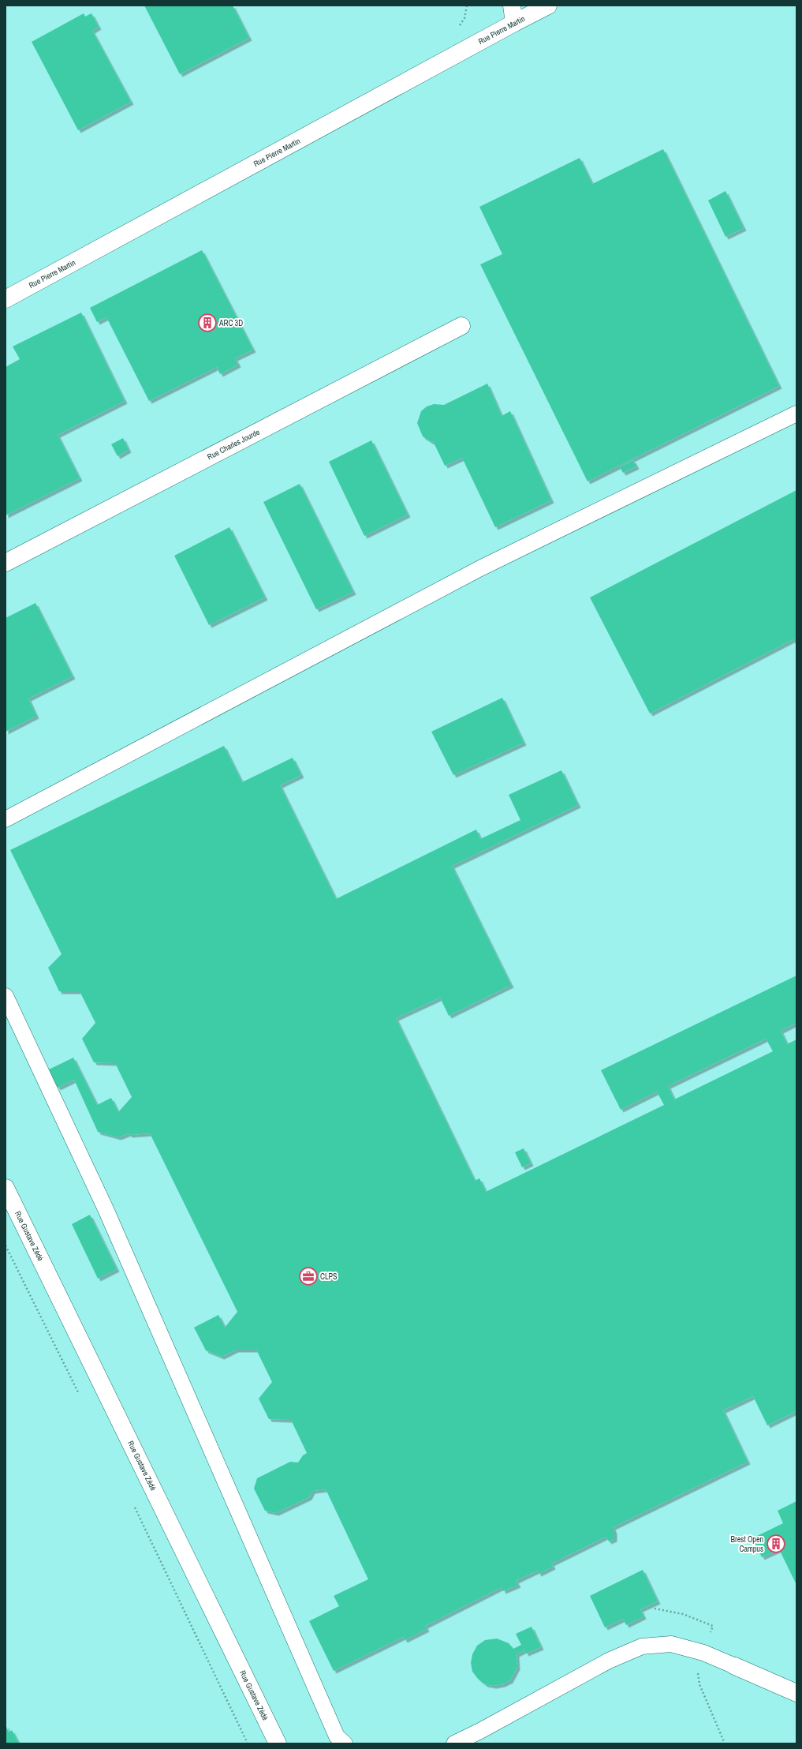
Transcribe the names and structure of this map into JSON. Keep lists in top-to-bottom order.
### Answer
{
  "streets": {
    "street": ["Rue Pierre Martin", "Rue Charles Jourde", "Rue Gustave Zédé"]
  },
  "places": {
    "building": ["ARC 3D", "Brest Open Campus"],
    "office": ["CLPS"]
  }
}
